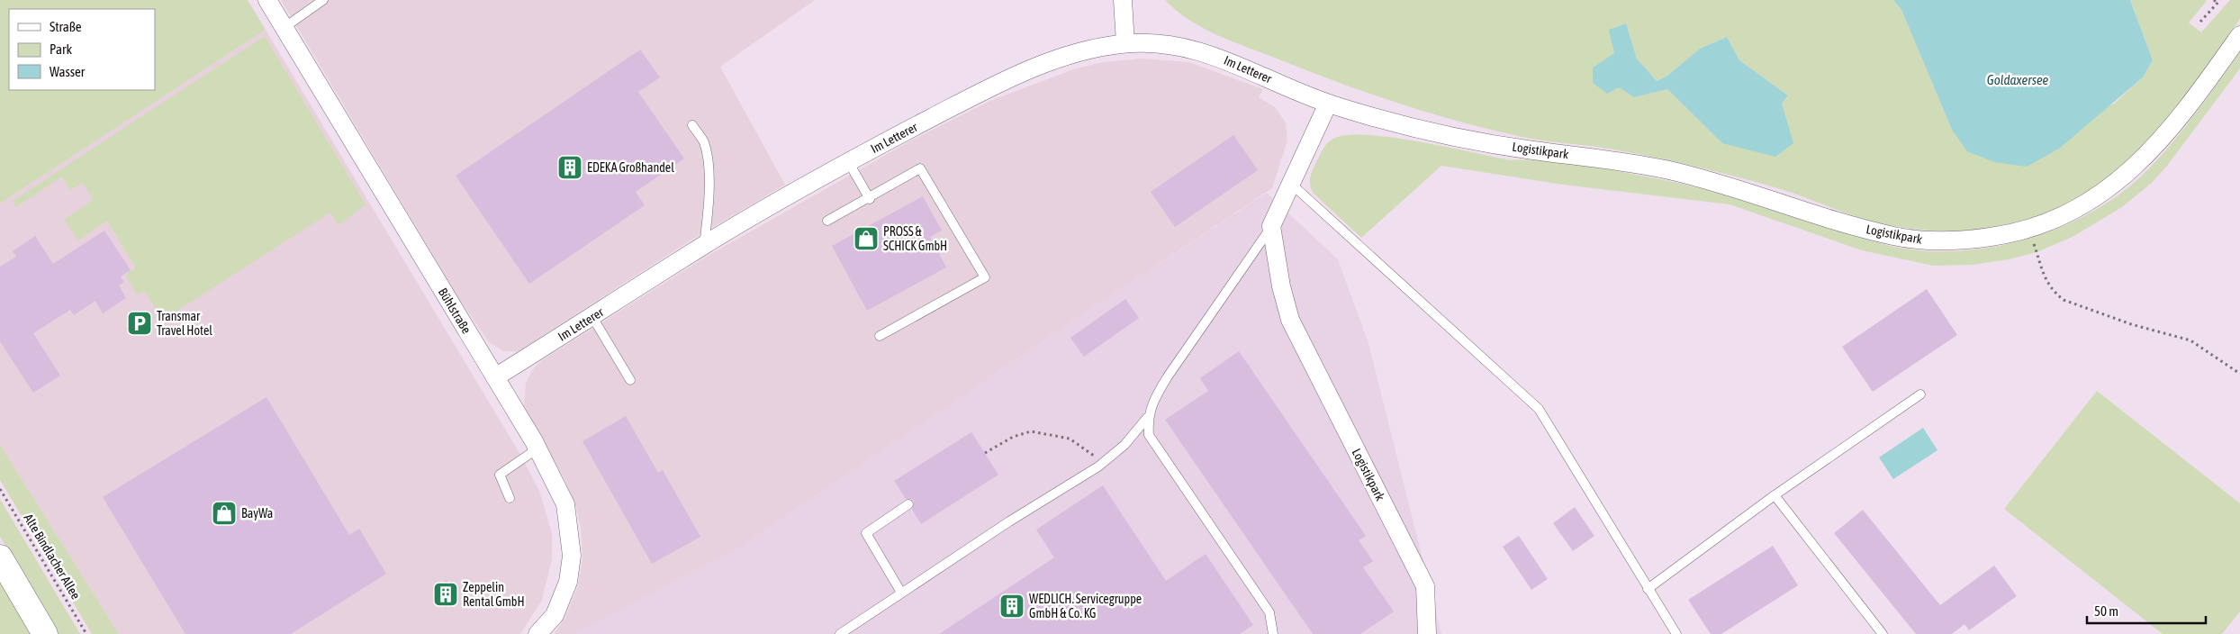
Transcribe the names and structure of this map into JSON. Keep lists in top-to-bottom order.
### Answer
{
  "streets": {
    "street": ["Im Letterer", "Logistikpark", "Bühlstraße"],
    "path": ["Alte Bindlacher Allee"]
  },
  "crossings": [
    ["Im Letterer", "Logistikpark"],
    ["Im Letterer", "Bühlstraße"]
  ],
  "water": ["Goldaxersee"],
  "places": {
    "building": ["EDEKA Großhandel", "Zeppelin Rental GmbH", "WEDLICH. Servicegruppe GmbH & Co. KG"],
    "shop": ["PROSS & SCHICK GmbH", "BayWa"],
    "parking": ["Transmar Travel Hotel"]
  },
  "legend": ["Straße", "Park", "Wasser"],
  "scale_bar": "50 m"
}
